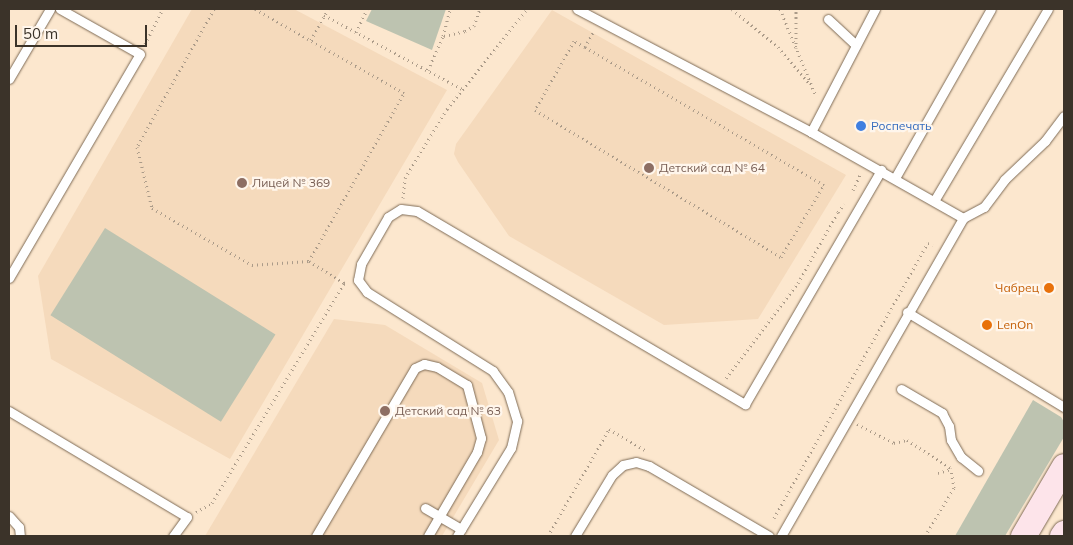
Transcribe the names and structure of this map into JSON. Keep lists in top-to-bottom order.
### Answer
{
  "places": [
    "Роспечать",
    "Детский сад № 64",
    "Лицей № 369",
    "Чабрец",
    "LenOn",
    "Детский сад № 63"
  ],
  "scale_bar": "50 m"
}
